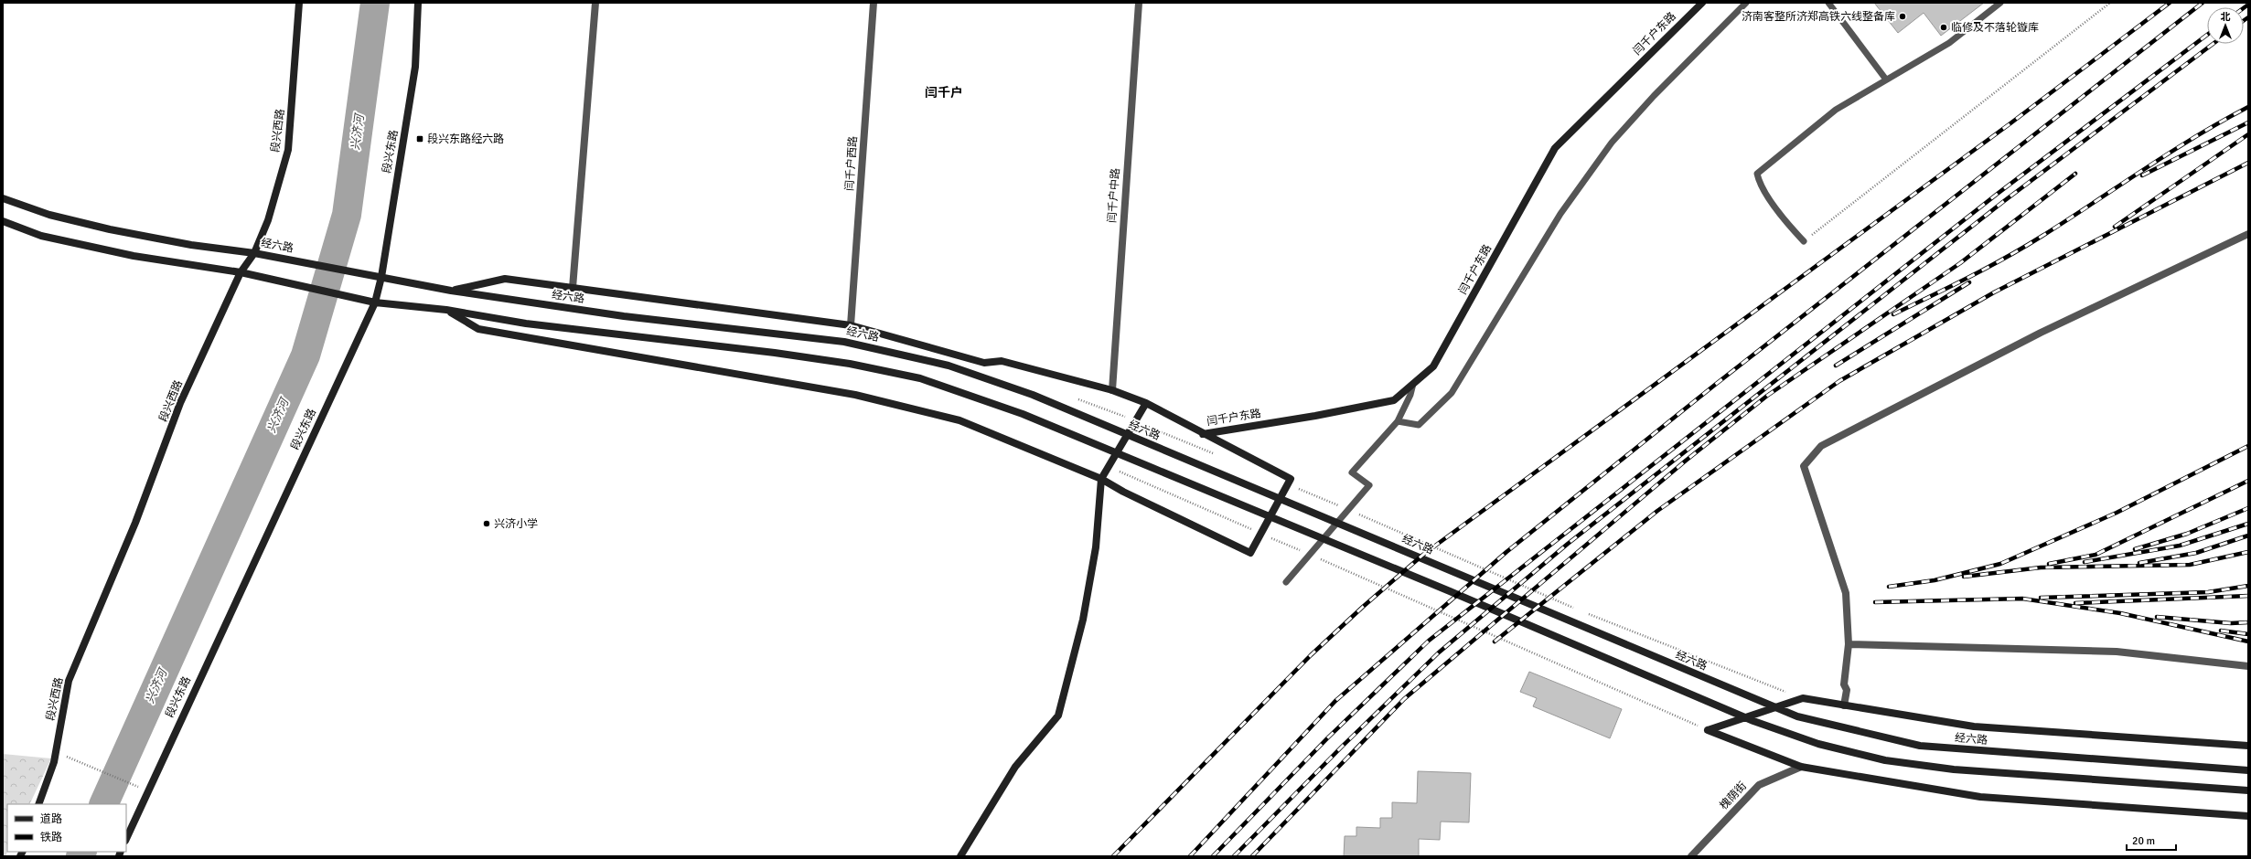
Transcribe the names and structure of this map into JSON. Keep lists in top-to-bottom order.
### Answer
{
  "streets": {
    "main road": [
      "闫千户东路",
      "段兴西路",
      "段兴东路",
      "经六路"
    ],
    "street": ["闫千户西路", "闫千户中路", "槐荫街"]
  },
  "crossings": [
    ["段兴西路", "经六路"],
    ["段兴东路", "经六路"]
  ],
  "districts": ["闫千户"],
  "water": ["兴济河"],
  "places": {
    "other": ["济南客整所济郑高铁六线整备库", "临修及不落轮镟库", "兴济小学"],
    "transit": ["段兴东路经六路"]
  },
  "legend": ["道路", "铁路"],
  "scale_bar": "20 m",
  "north": "top"
}
